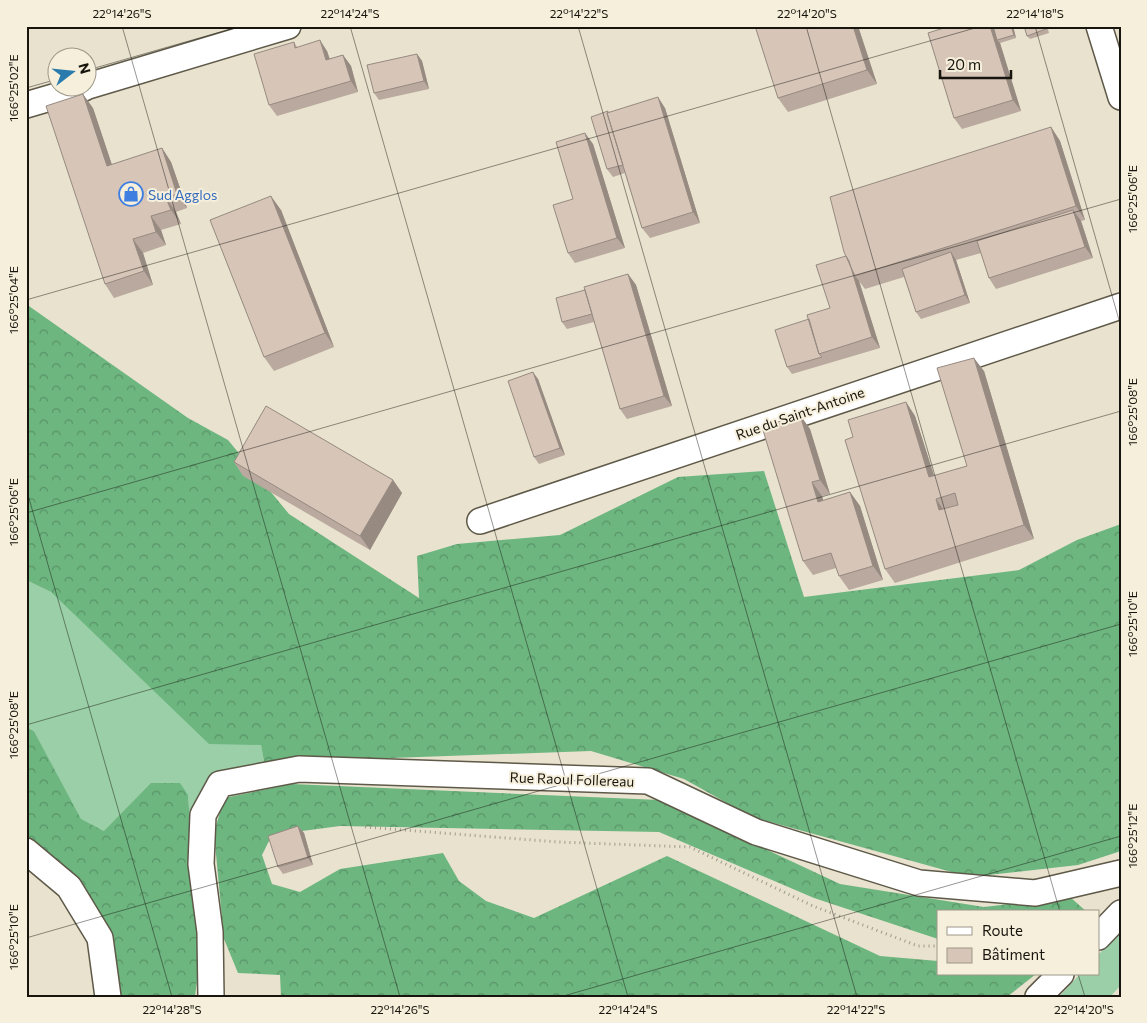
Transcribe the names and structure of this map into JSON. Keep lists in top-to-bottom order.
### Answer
{
  "streets": {
    "street": ["Rue du Saint-Antoine", "Rue Raoul Follereau"]
  },
  "places": {
    "shop": ["Sud Agglos"]
  },
  "legend": ["Route", "Bâtiment"],
  "scale_bar": "20 m",
  "north": "right",
  "coordinates": [
    "22°14'26\"S",
    "22°14'24\"S",
    "22°14'22\"S",
    "22°14'20\"S",
    "22°14'18\"S",
    "166°25'02\"E",
    "166°25'06\"E",
    "166°25'04\"E",
    "166°25'08\"E",
    "166°25'10\"E",
    "166°25'12\"E",
    "22°14'28\"S"
  ]
}
